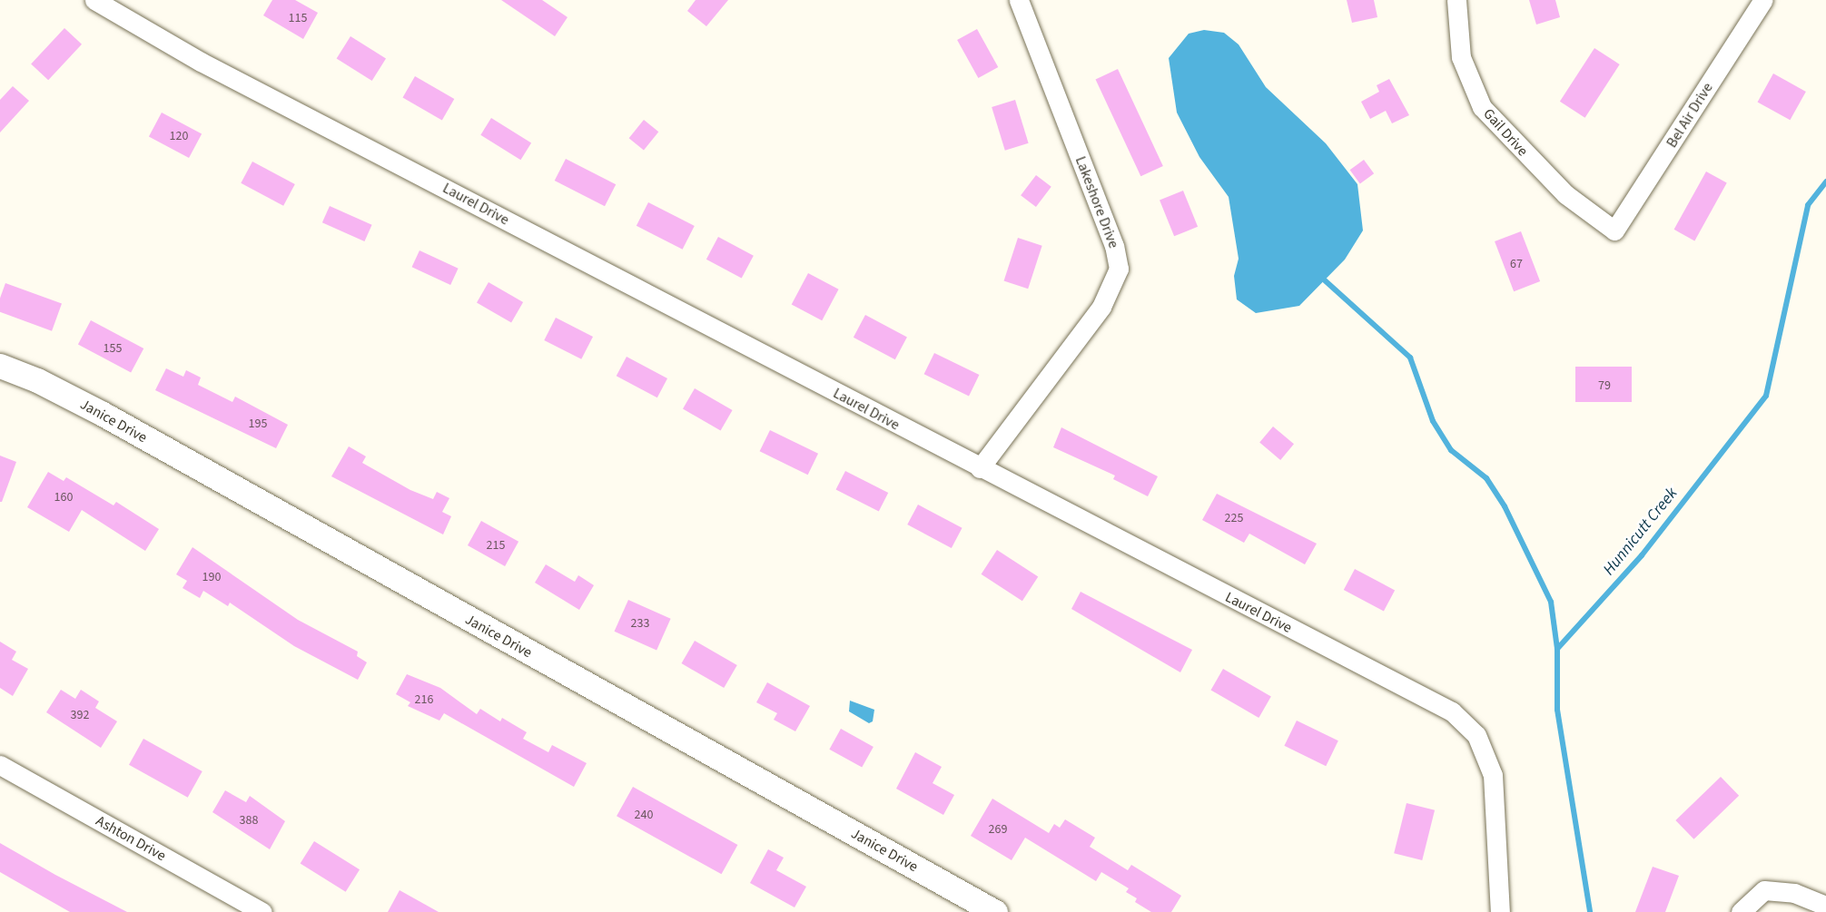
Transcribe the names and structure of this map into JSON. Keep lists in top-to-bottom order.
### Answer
{
  "streets": {
    "street": [
      "Bel Air Drive",
      "Gail Drive",
      "Lakeshore Drive",
      "Laurel Drive",
      "Janice Drive",
      "Ashton Drive"
    ]
  },
  "crossings": [
    ["Bel Air Drive", "Gail Drive"],
    ["Lakeshore Drive", "Laurel Drive"]
  ],
  "water": ["Hunnicutt Creek"],
  "house_numbers": [
    "115",
    "120",
    "67",
    "155",
    "79",
    "195",
    "160",
    "225",
    "215",
    "190",
    "233",
    "216",
    "392",
    "240",
    "388",
    "269"
  ]
}
